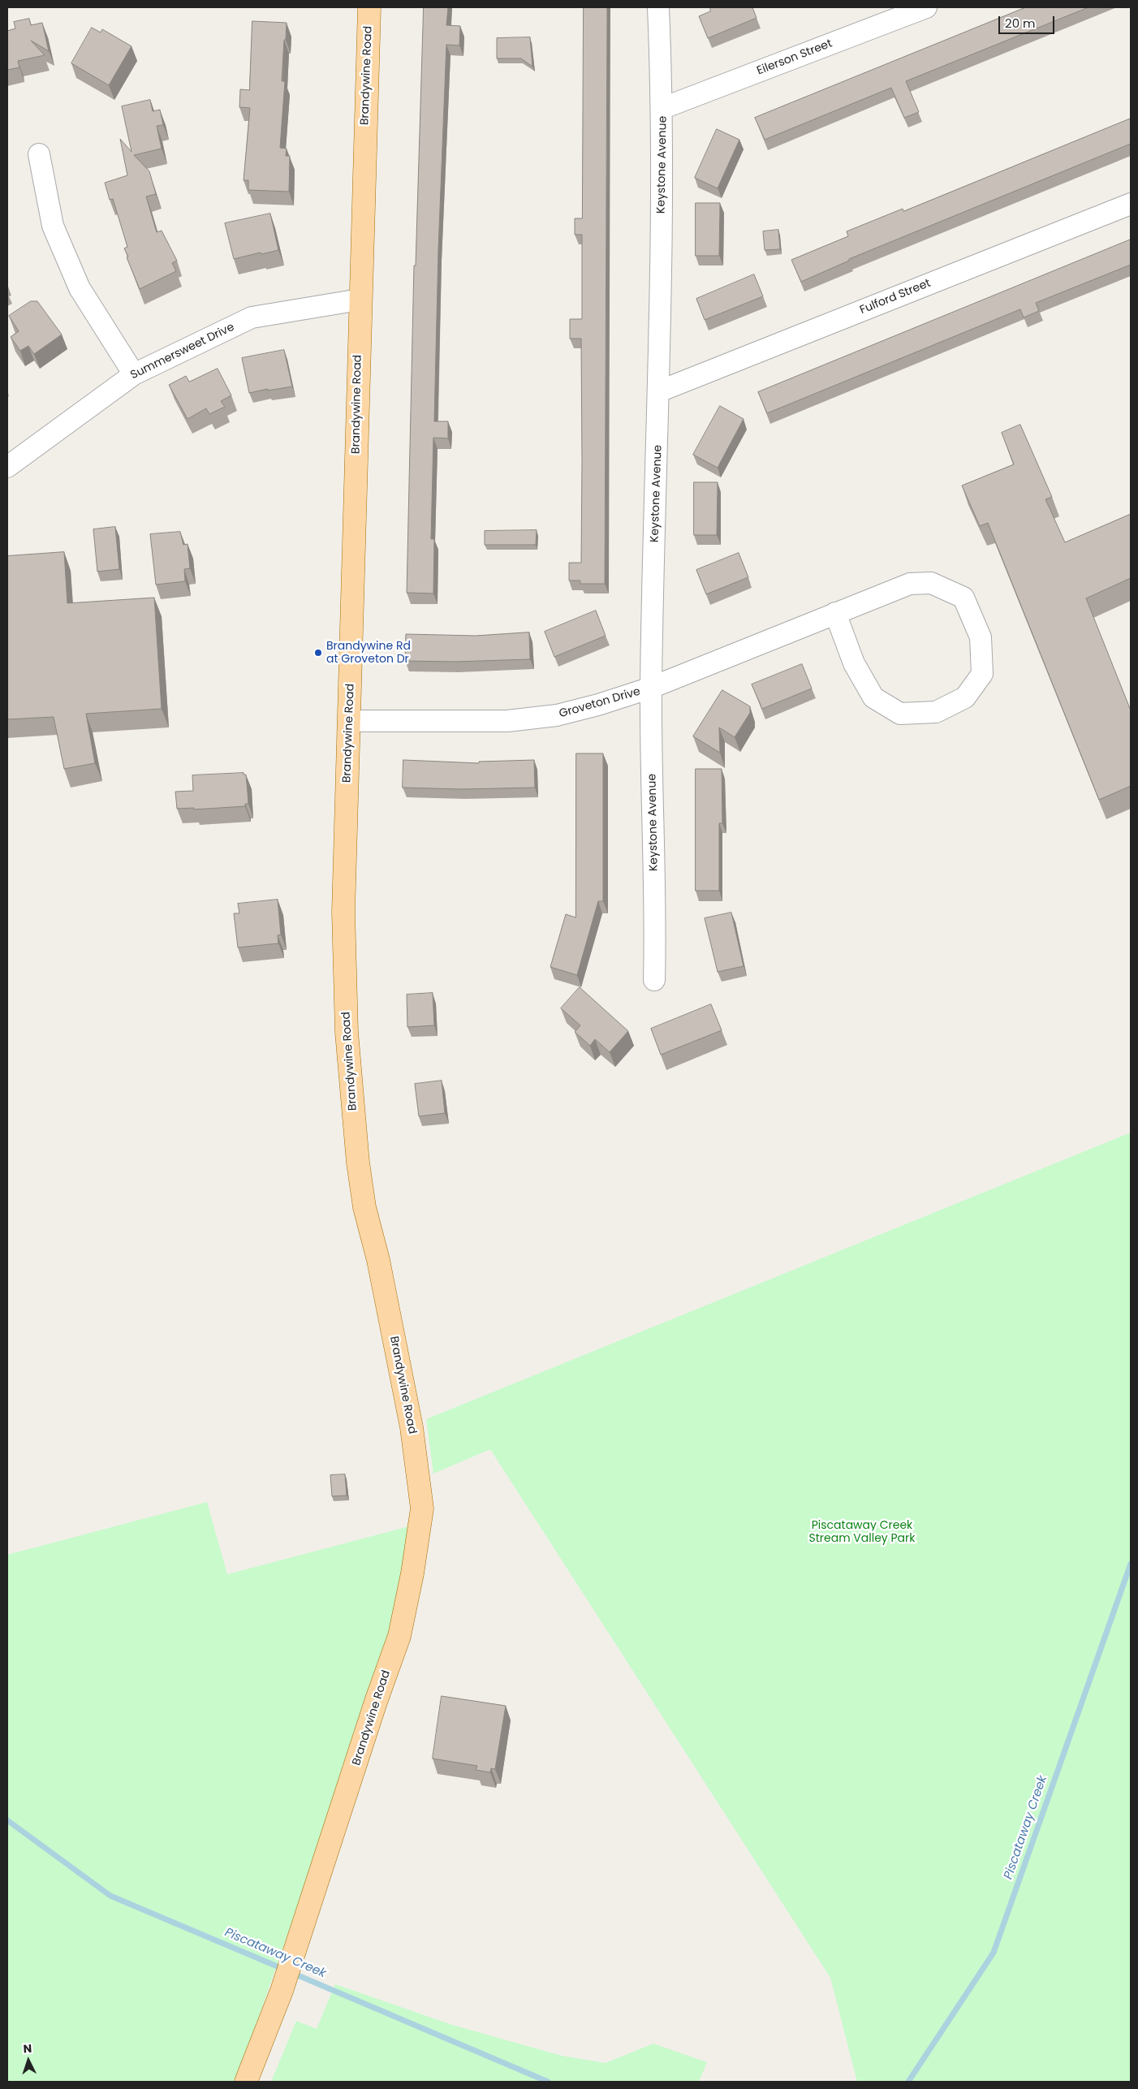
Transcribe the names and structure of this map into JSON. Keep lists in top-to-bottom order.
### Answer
{
  "streets": {
    "main road": ["Brandywine Road"],
    "street": [
      "Eilerson Street",
      "Keystone Avenue",
      "Fulford Street",
      "Summersweet Drive",
      "Groveton Drive"
    ]
  },
  "crossings": [
    ["Eilerson Street", "Keystone Avenue"],
    ["Brandywine Road", "Summersweet Drive"],
    ["Brandywine Road", "Groveton Drive"],
    ["Keystone Avenue", "Fulford Street"],
    ["Keystone Avenue", "Groveton Drive"]
  ],
  "water": ["Piscataway Creek"],
  "parks": ["Piscataway Creek Stream Valley Park"],
  "places": ["Brandywine Rd at Groveton Dr"],
  "scale_bar": "20 m",
  "north": "top"
}
